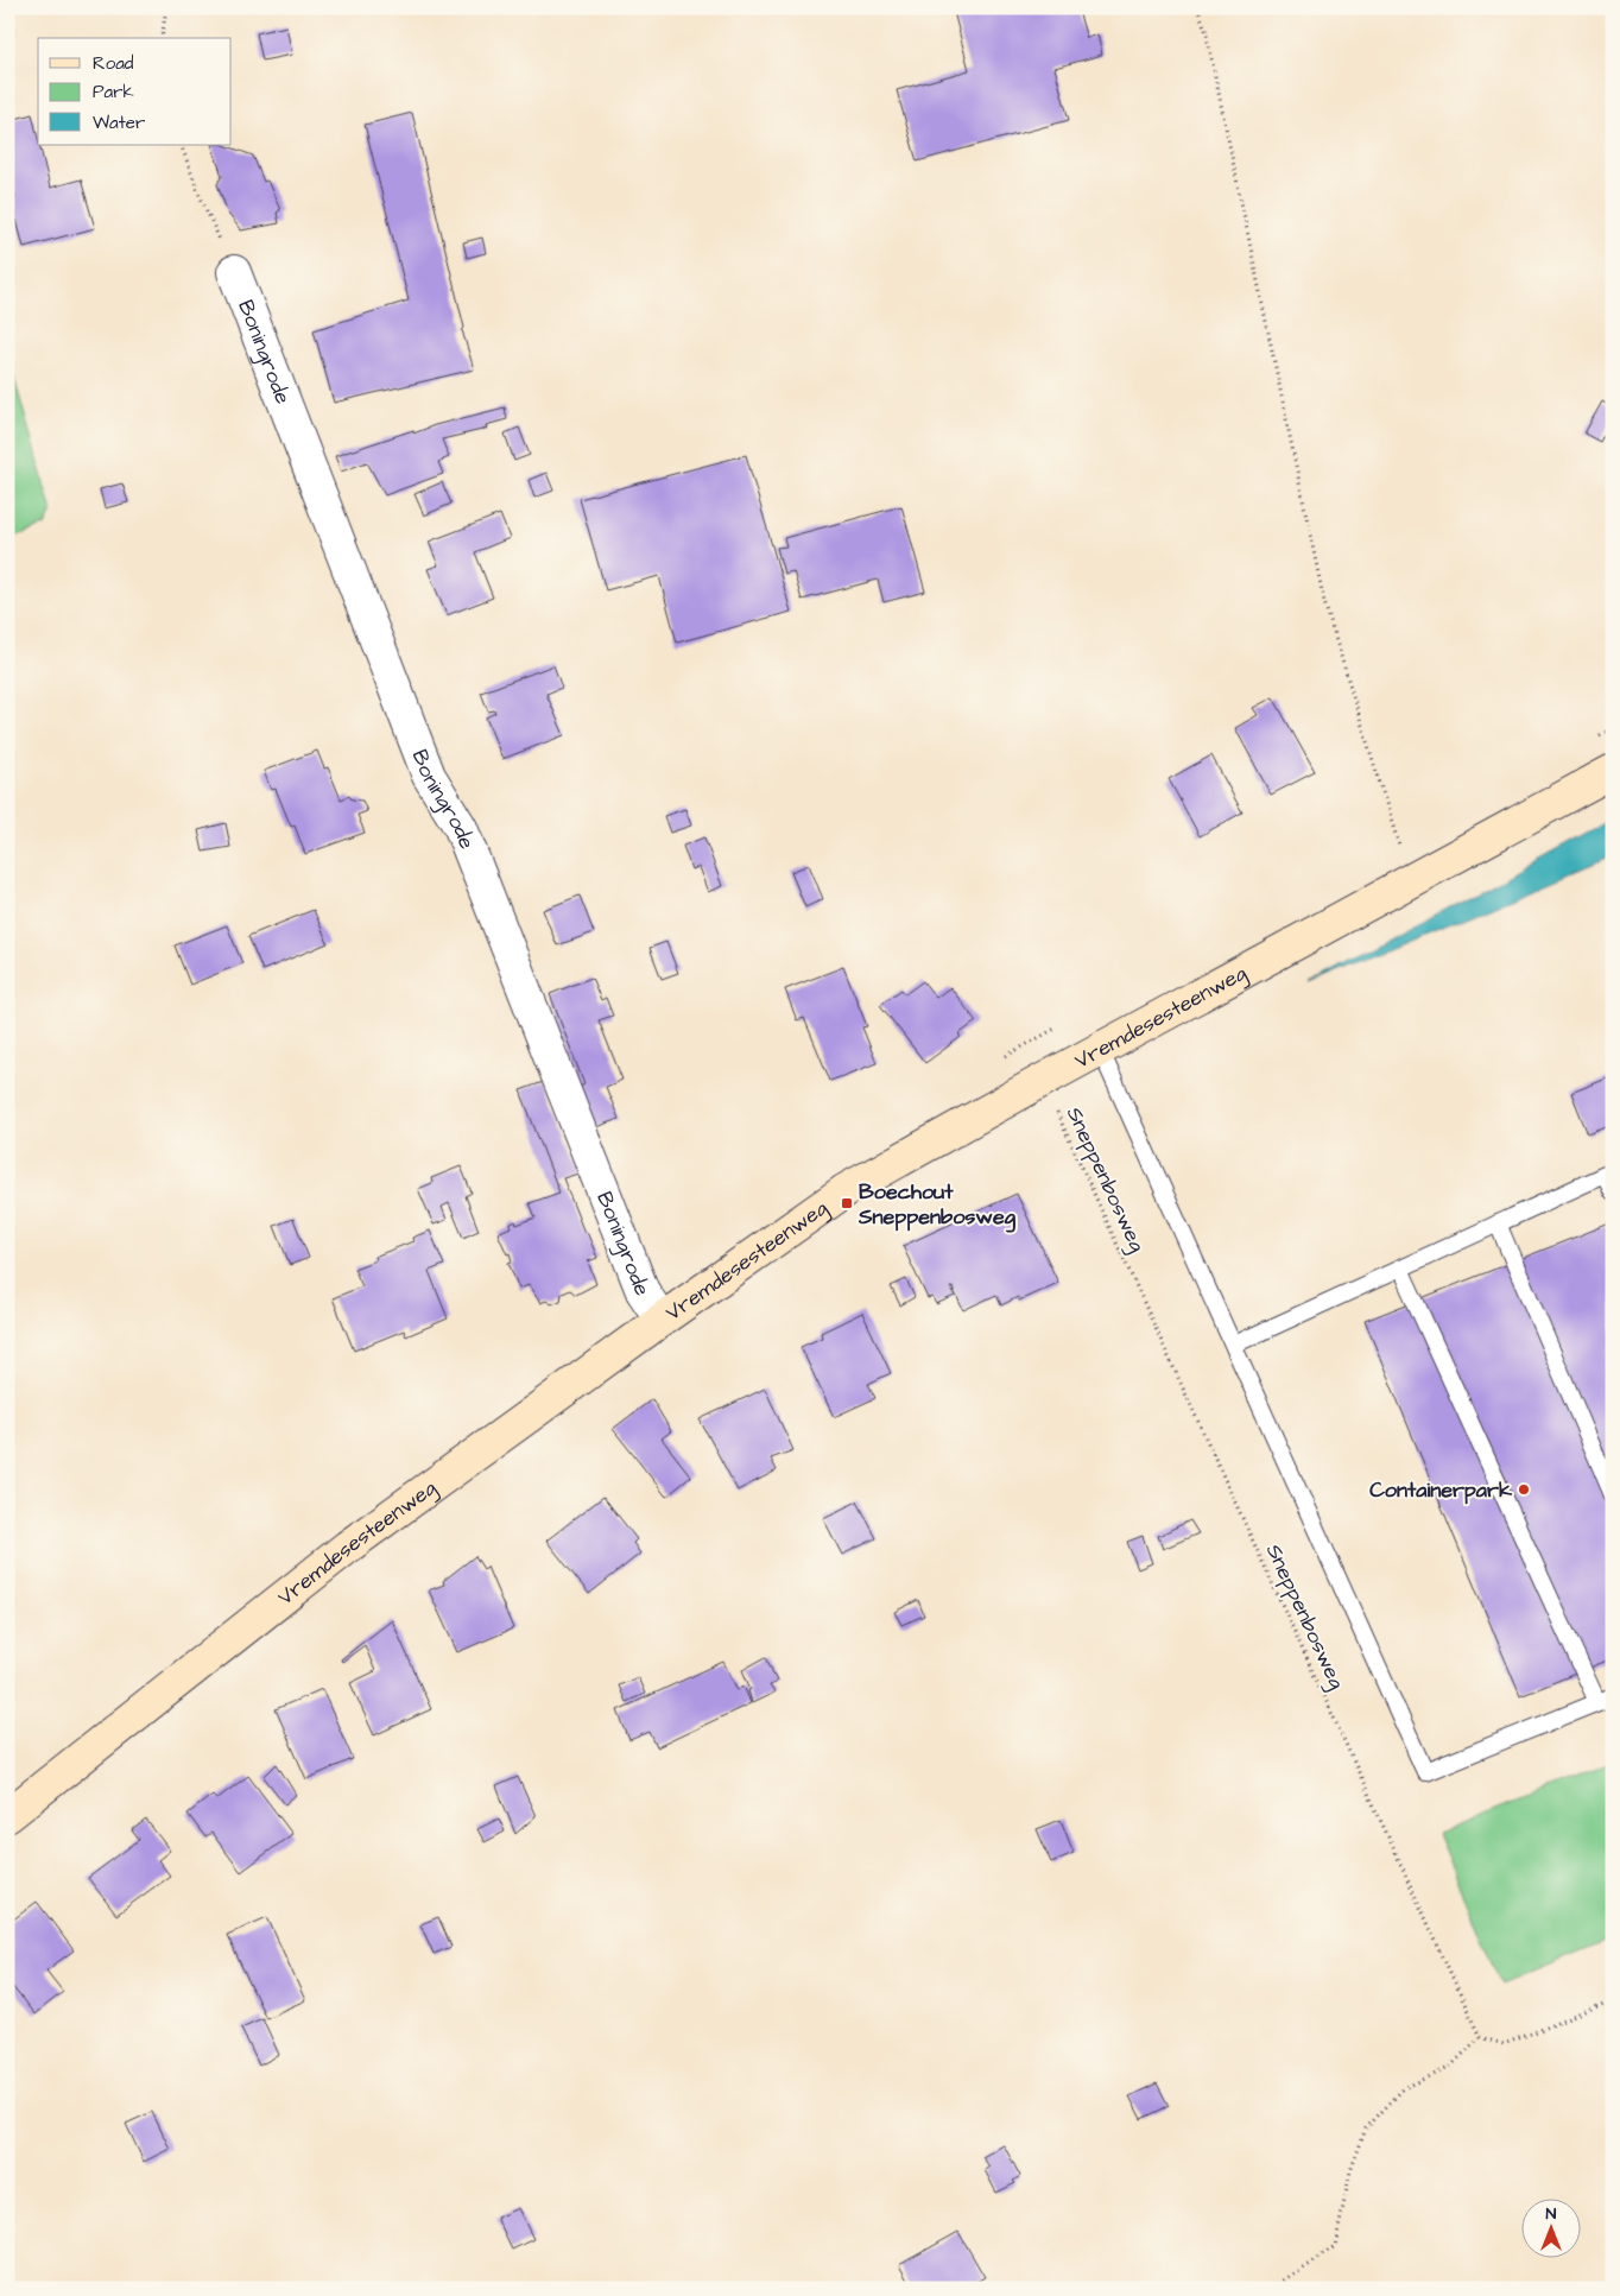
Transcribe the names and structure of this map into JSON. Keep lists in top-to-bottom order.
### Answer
{
  "streets": {
    "street": ["Boningrode", "Vremdesesteenweg"],
    "path": ["Sneppenbosweg"]
  },
  "crossings": [
    ["Boningrode", "Vremdesesteenweg"],
    ["Vremdesesteenweg", "Sneppenbosweg"]
  ],
  "places": {
    "transit": ["Boechout Sneppenbosweg"],
    "other": ["Containerpark"]
  },
  "legend": ["Road", "Park", "Water"],
  "north": "top"
}
